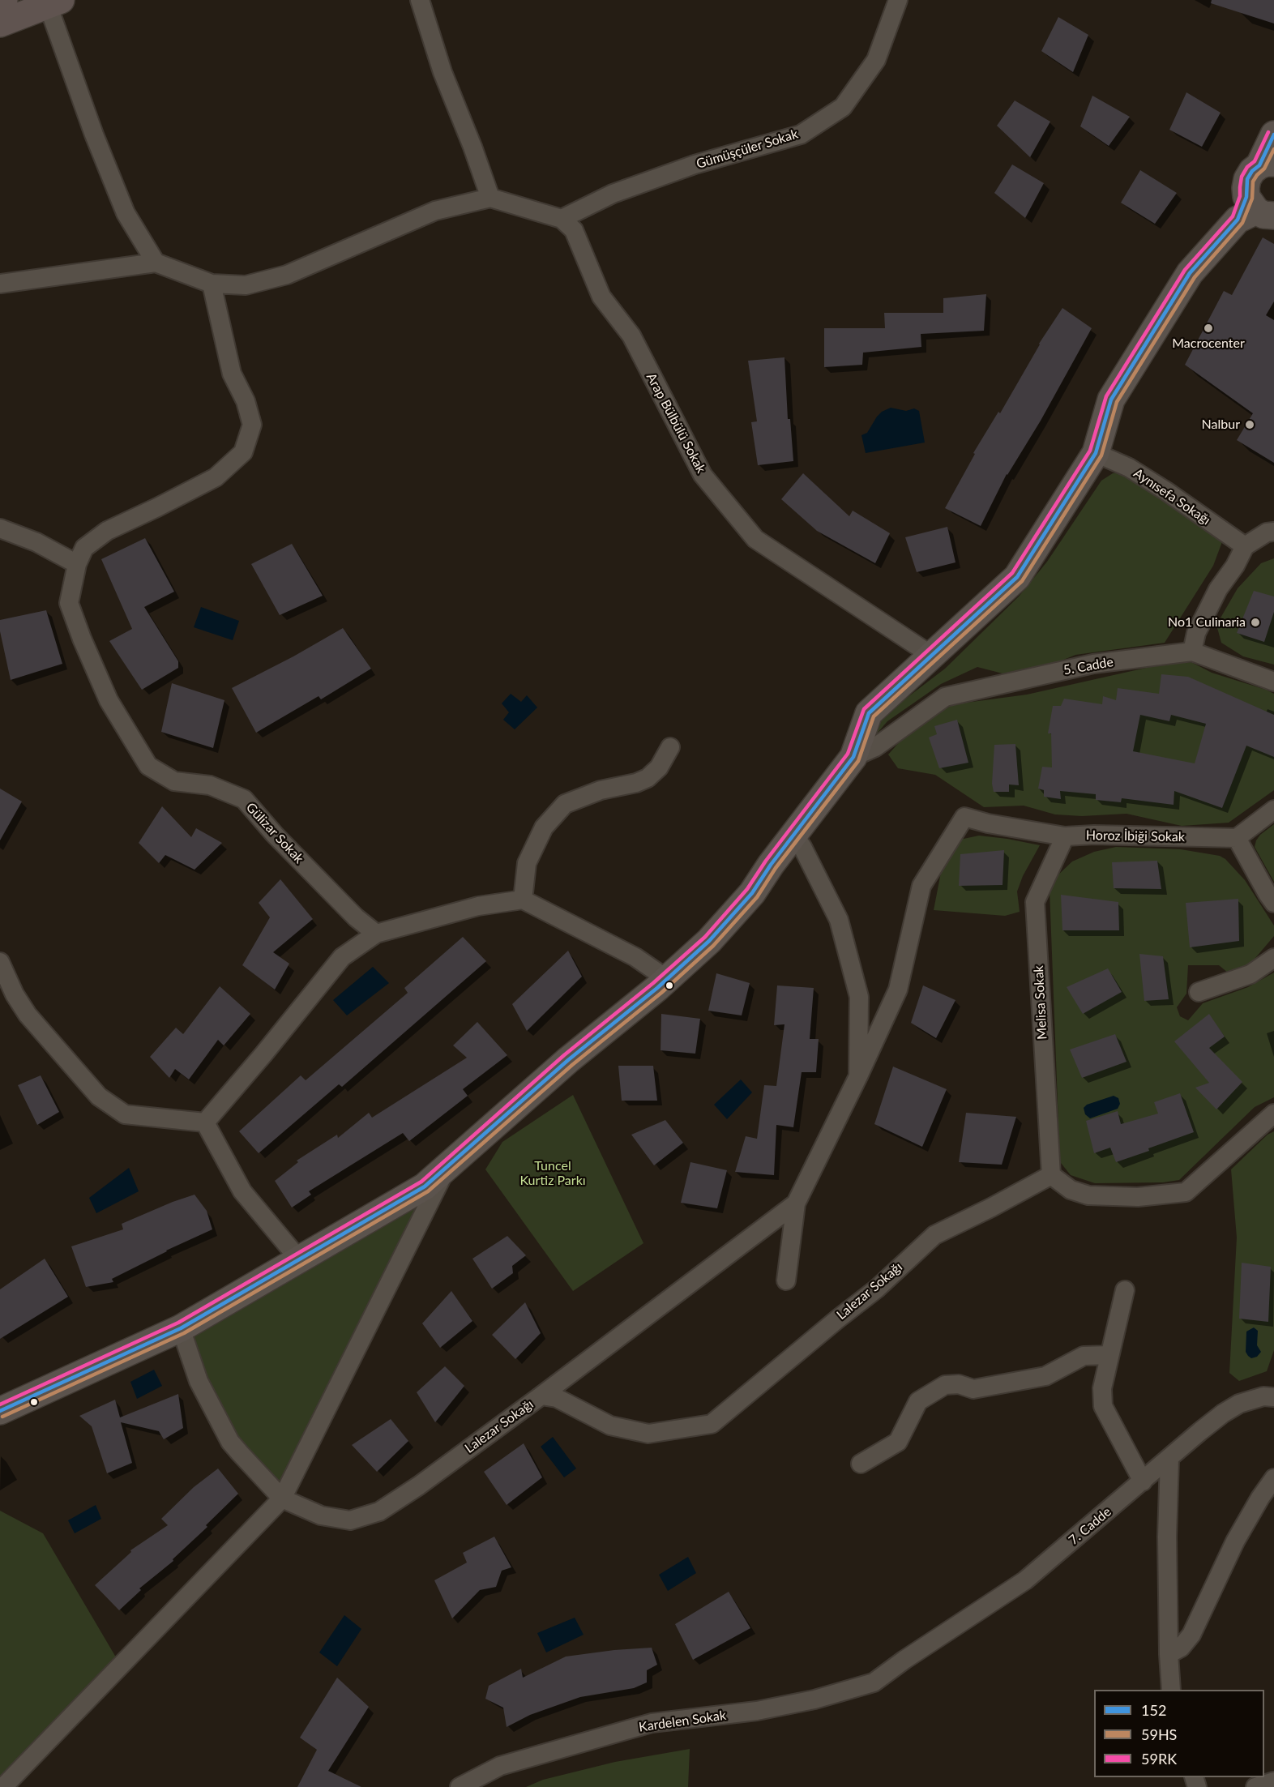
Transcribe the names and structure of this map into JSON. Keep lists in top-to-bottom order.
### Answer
{
  "streets": {
    "street": [
      "Gümüşçüler Sokak",
      "Arap Bülbülü Sokak",
      "Aynısefa Sokağı",
      "5. Cadde",
      "Gülizar Sokak",
      "Horoz İbiği Sokak",
      "Melisa Sokak",
      "Lalezar Sokağı",
      "7. Cadde",
      "Kardelen Sokak"
    ]
  },
  "crossings": [
    ["Gümüşçüler Sokak", "Arap Bülbülü Sokak"],
    ["Horoz İbiği Sokak", "Melisa Sokak"],
    ["Melisa Sokak", "Lalezar Sokağı"],
    ["7. Cadde", "Kardelen Sokak"]
  ],
  "parks": ["Tuncel Kurtiz Parkı"],
  "places": ["Macrocenter", "Nalbur", "No1 Culinaria"],
  "lines": ["transit line 59RK", "transit line 152", "transit line 59HS"],
  "legend": ["152", "59HS", "59RK"]
}
